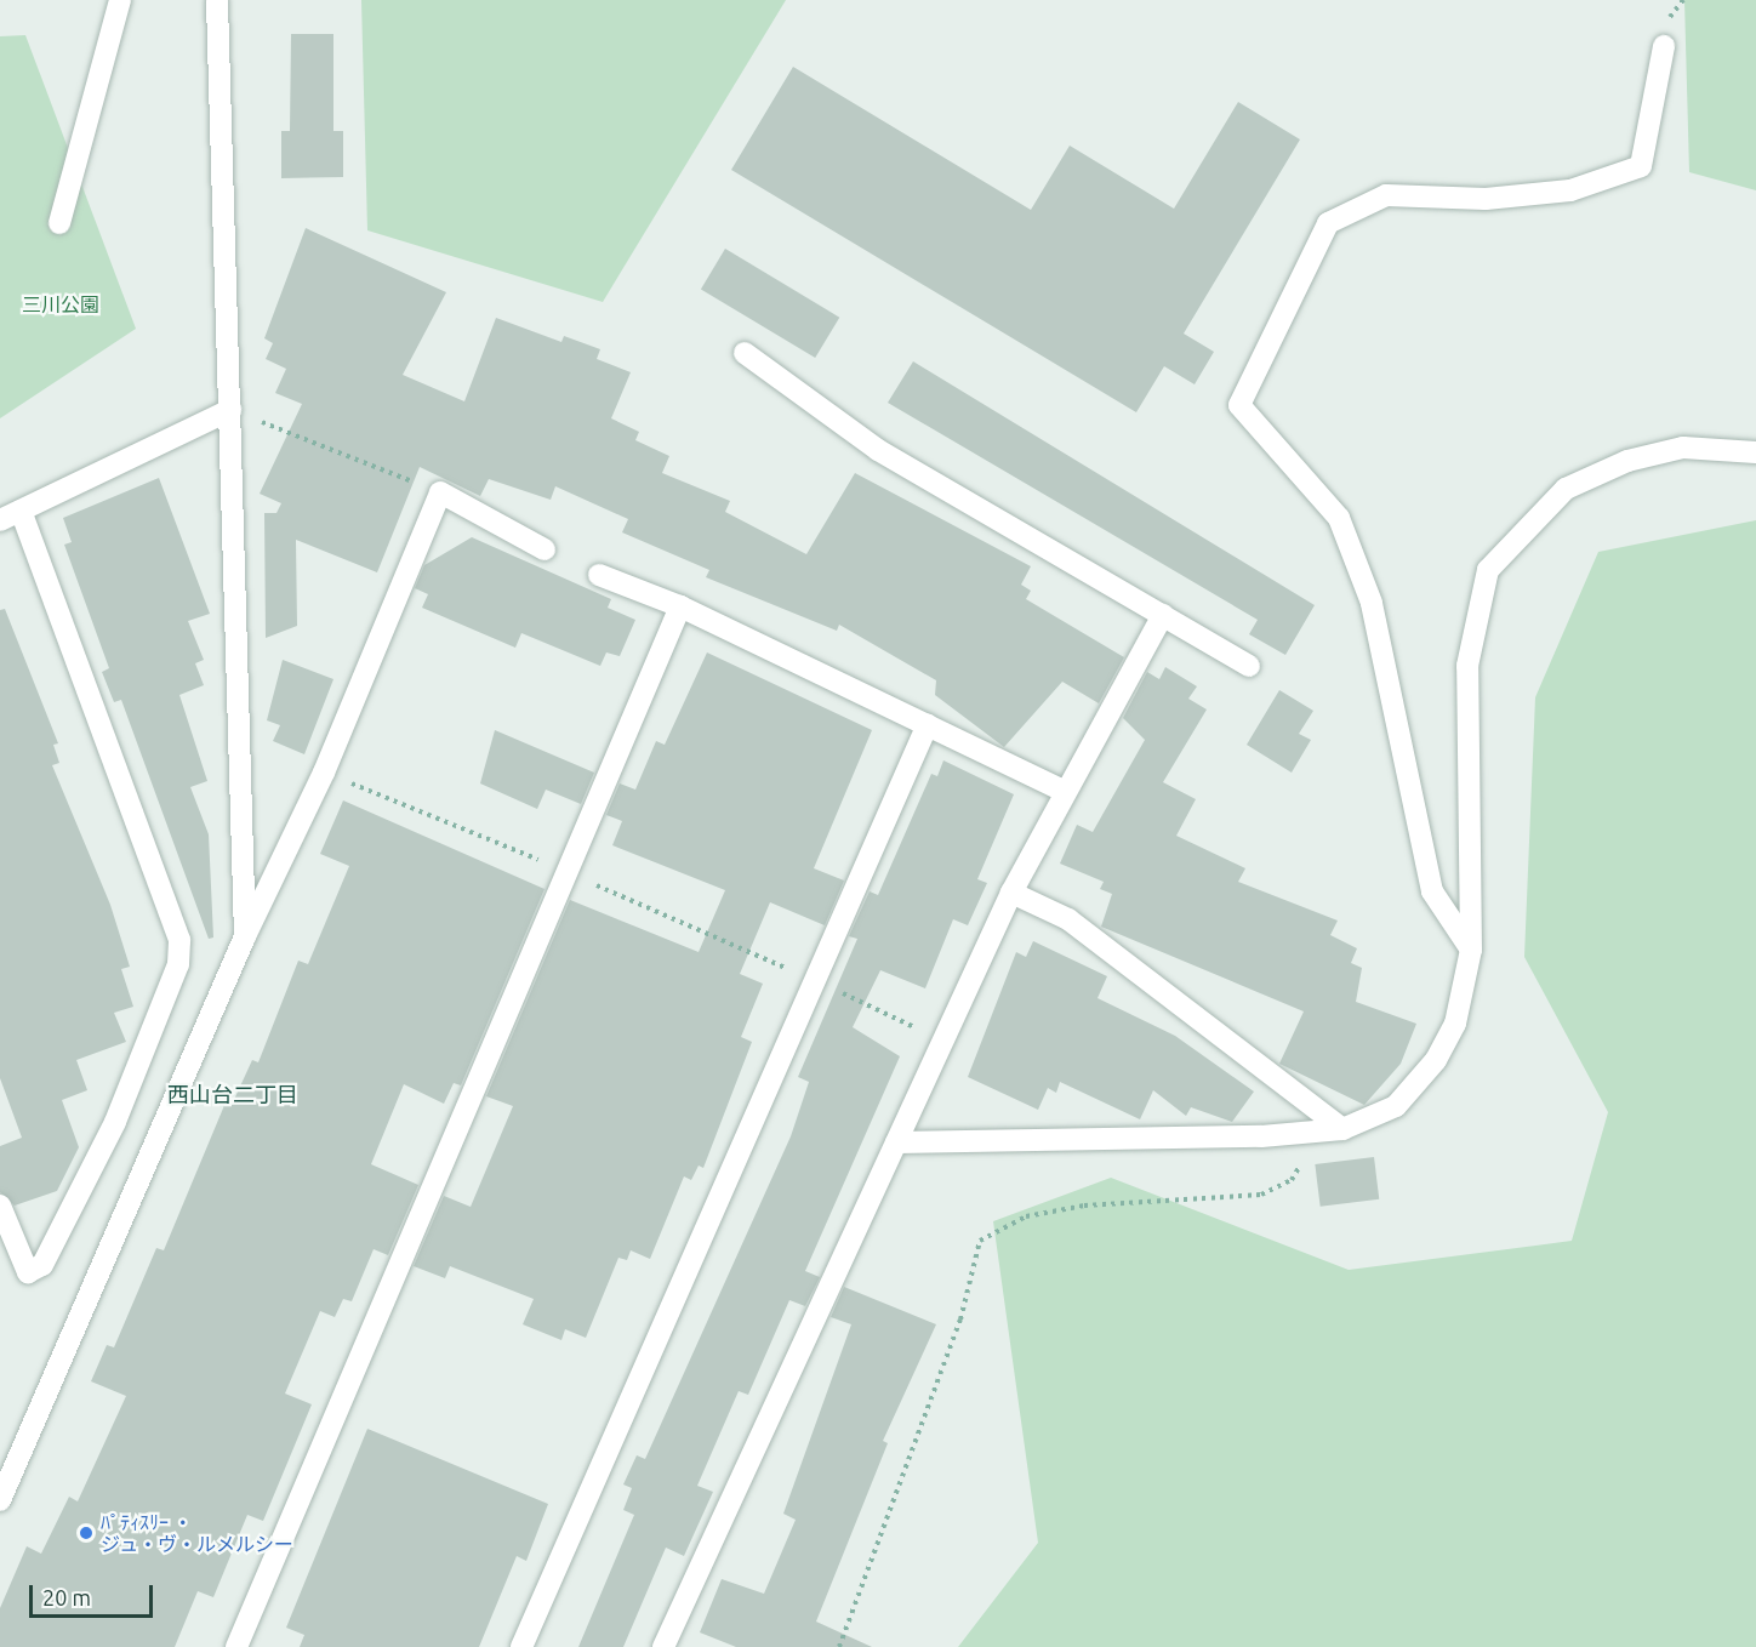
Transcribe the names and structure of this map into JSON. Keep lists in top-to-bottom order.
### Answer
{
  "districts": ["西山台二丁目"],
  "parks": ["三川公園"],
  "places": ["ﾊﾟﾃｨｽﾘｰ ・ ジュ・ヴ・ルメルシー"],
  "scale_bar": "20 m"
}
